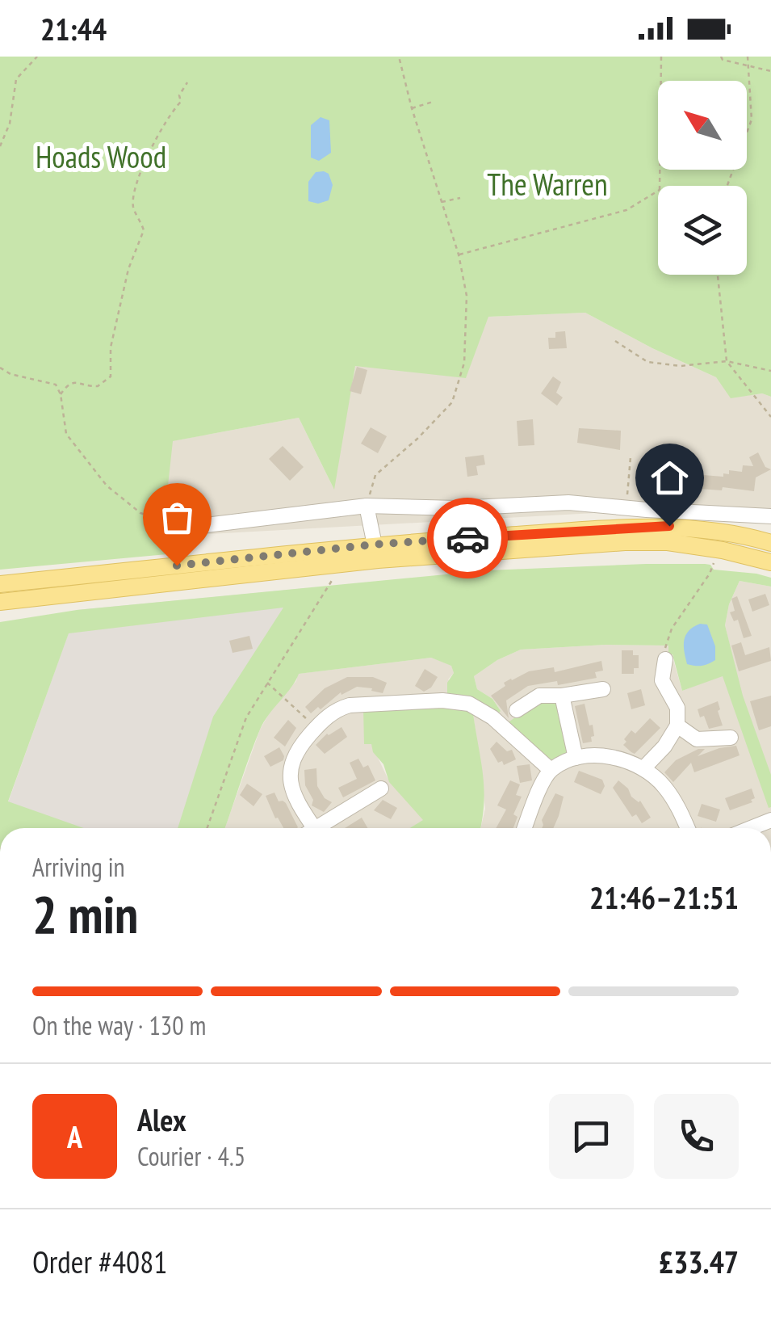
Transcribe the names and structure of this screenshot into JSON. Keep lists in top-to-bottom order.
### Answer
{
  "parks": ["Hoads Wood", "The Warren"],
  "north": "top left",
  "page": {
    "status": "21:44",
    "heading": ["2 min", "Arriving in", "21:46–21:51"],
    "panel": [
      "Alex",
      "Courier · 4.5",
      "Order #4081",
      "£33.47"
    ],
    "bar": "On the way · 130 m",
    "round": "A"
  }
}
